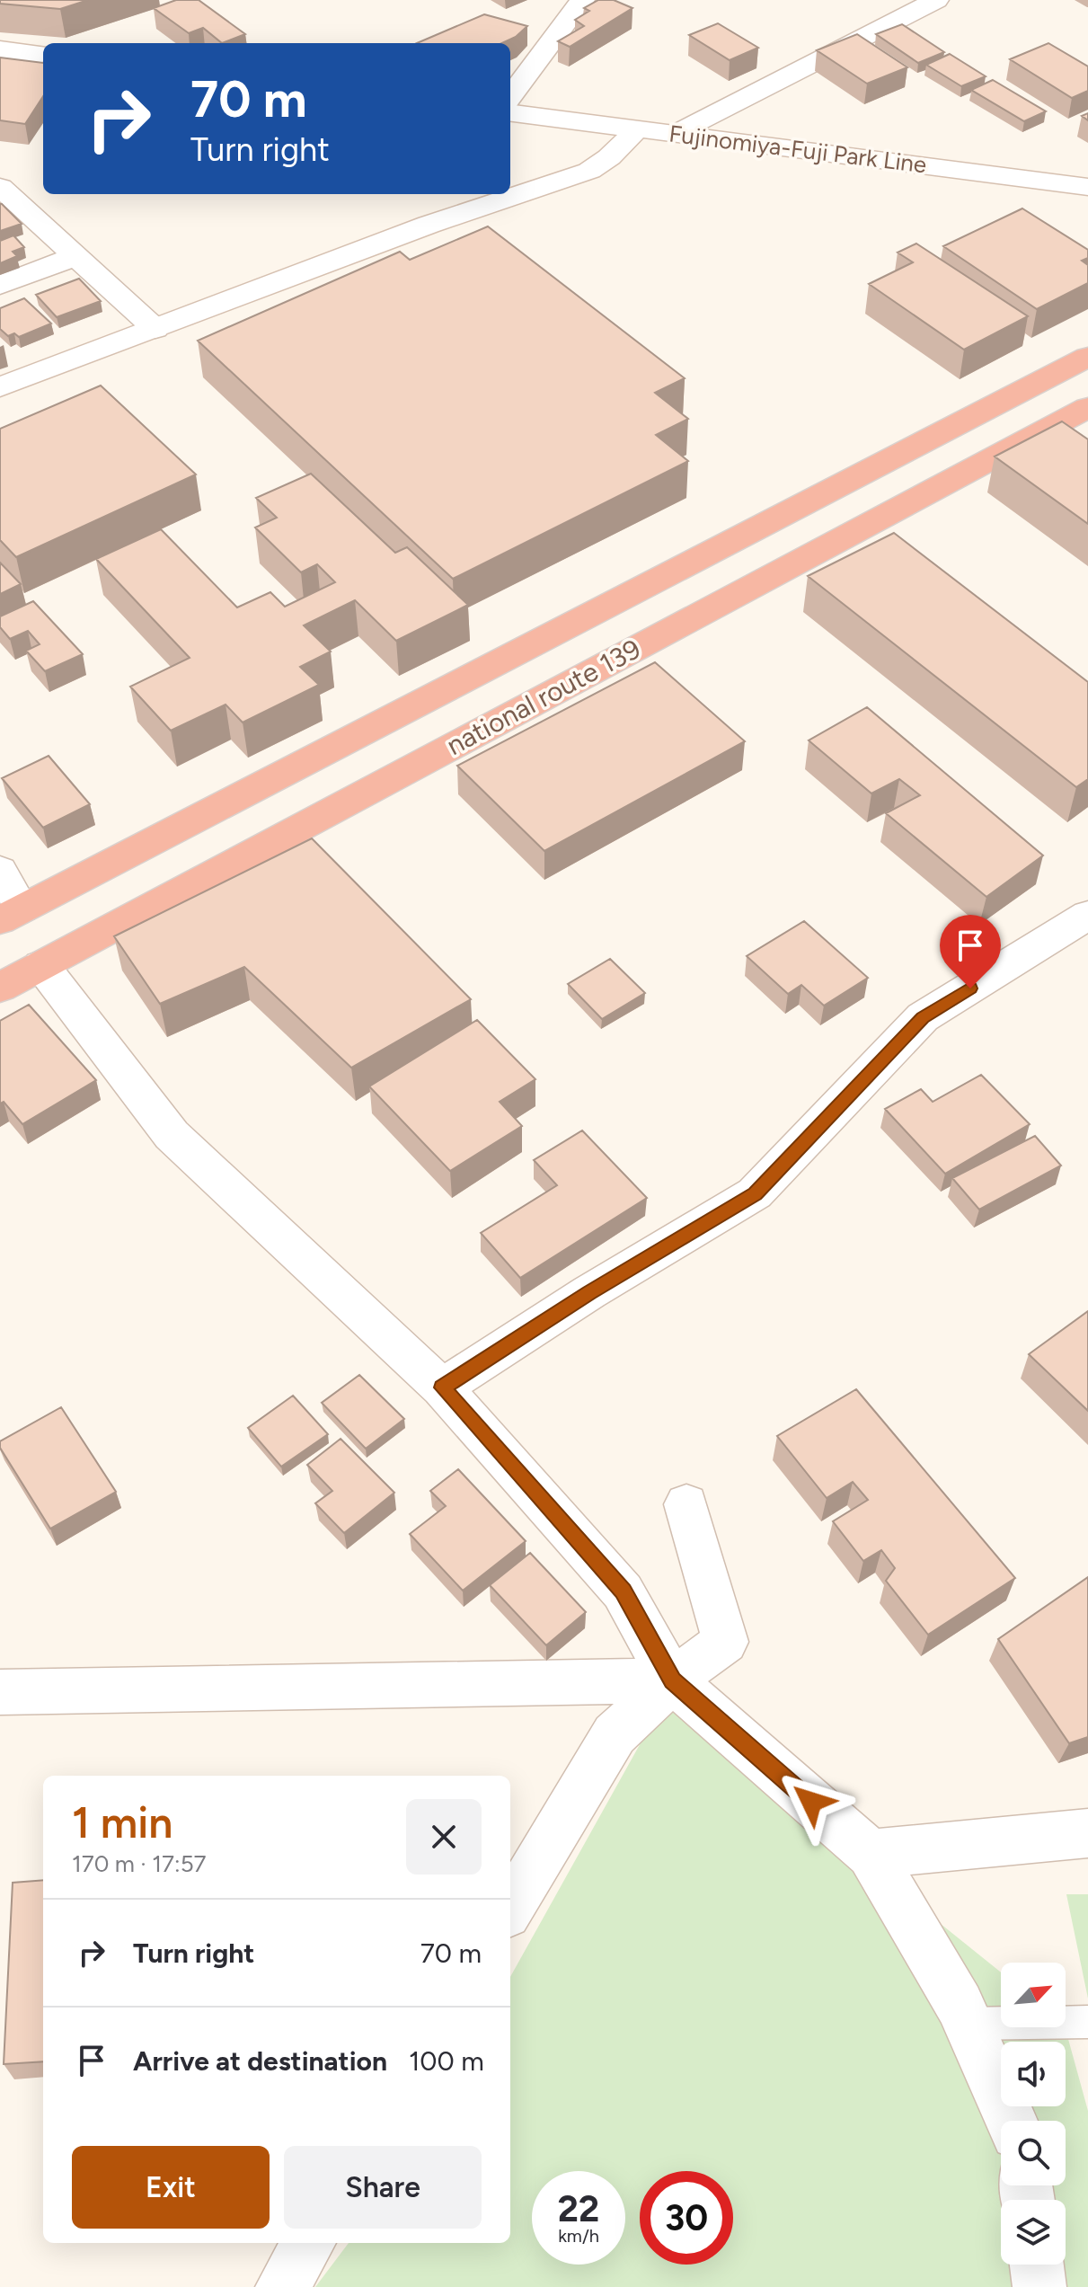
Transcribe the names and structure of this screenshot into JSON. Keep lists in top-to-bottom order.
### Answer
{
  "streets": {
    "highway": ["national route 139"],
    "street": ["Fujinomiya-Fuji Park Line"]
  },
  "north": "top right",
  "page": {
    "turn": ["70 m", "Turn right"],
    "heading": ["1 min", "170 m · 17:57"],
    "list": [
      {
        "name": "Turn right",
        "value": "70 m"
      },
      {
        "name": "Arrive at destination",
        "value": "100 m"
      }
    ],
    "buttons": ["Exit", "Share"],
    "speed": "22 km/h",
    "limit": "30"
  }
}
